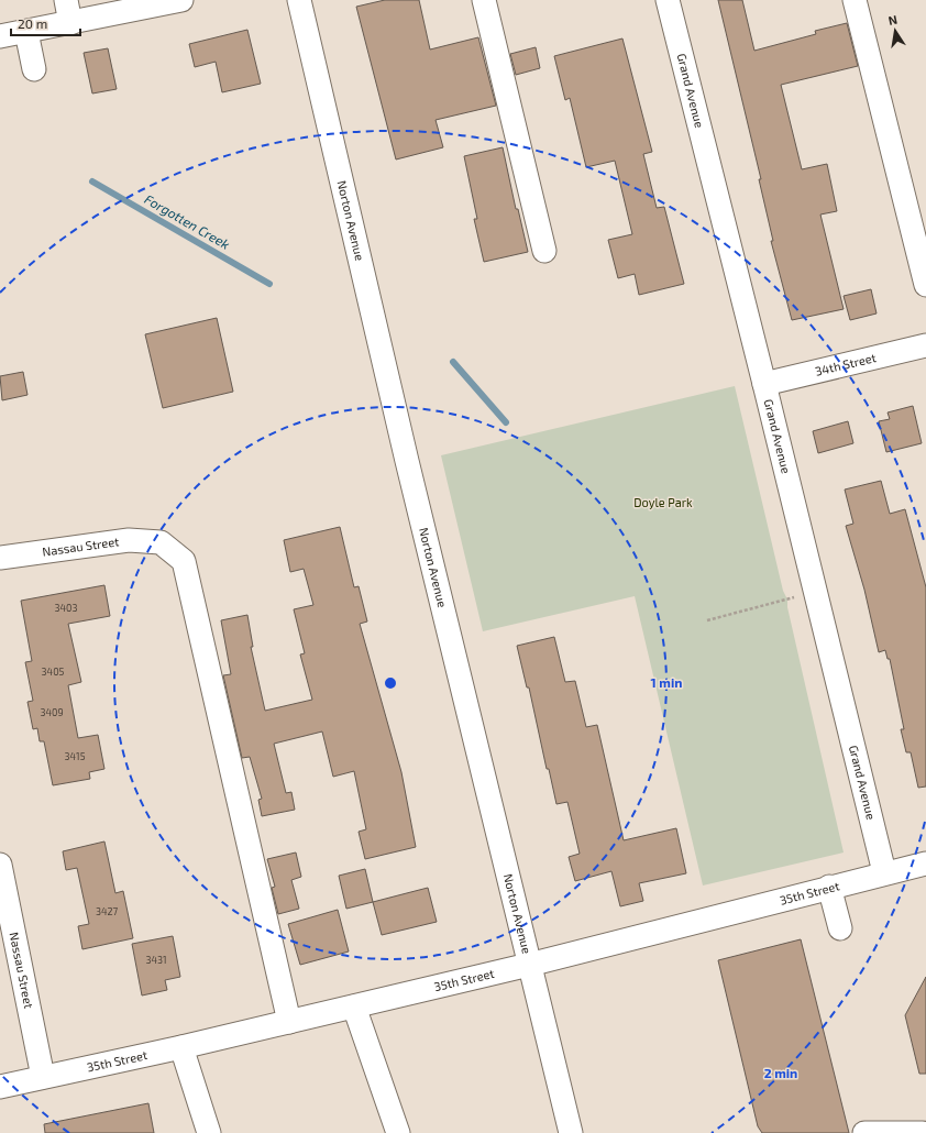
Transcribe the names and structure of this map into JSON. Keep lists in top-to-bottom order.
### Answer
{
  "streets": {
    "street": [
      "Grand Avenue",
      "Norton Avenue",
      "34th Street",
      "Nassau Street",
      "35th Street"
    ]
  },
  "crossings": [
    ["Grand Avenue", "34th Street"],
    ["Grand Avenue", "35th Street"],
    ["Norton Avenue", "35th Street"],
    ["Nassau Street", "35th Street"]
  ],
  "water": ["Forgotten Creek"],
  "parks": ["Doyle Park"],
  "house_numbers": [
    "3403",
    "3405",
    "3409",
    "3415",
    "3427",
    "3431"
  ],
  "scale_bar": "20 m",
  "north": "top",
  "rings": ["1 min", "2 min"]
}
